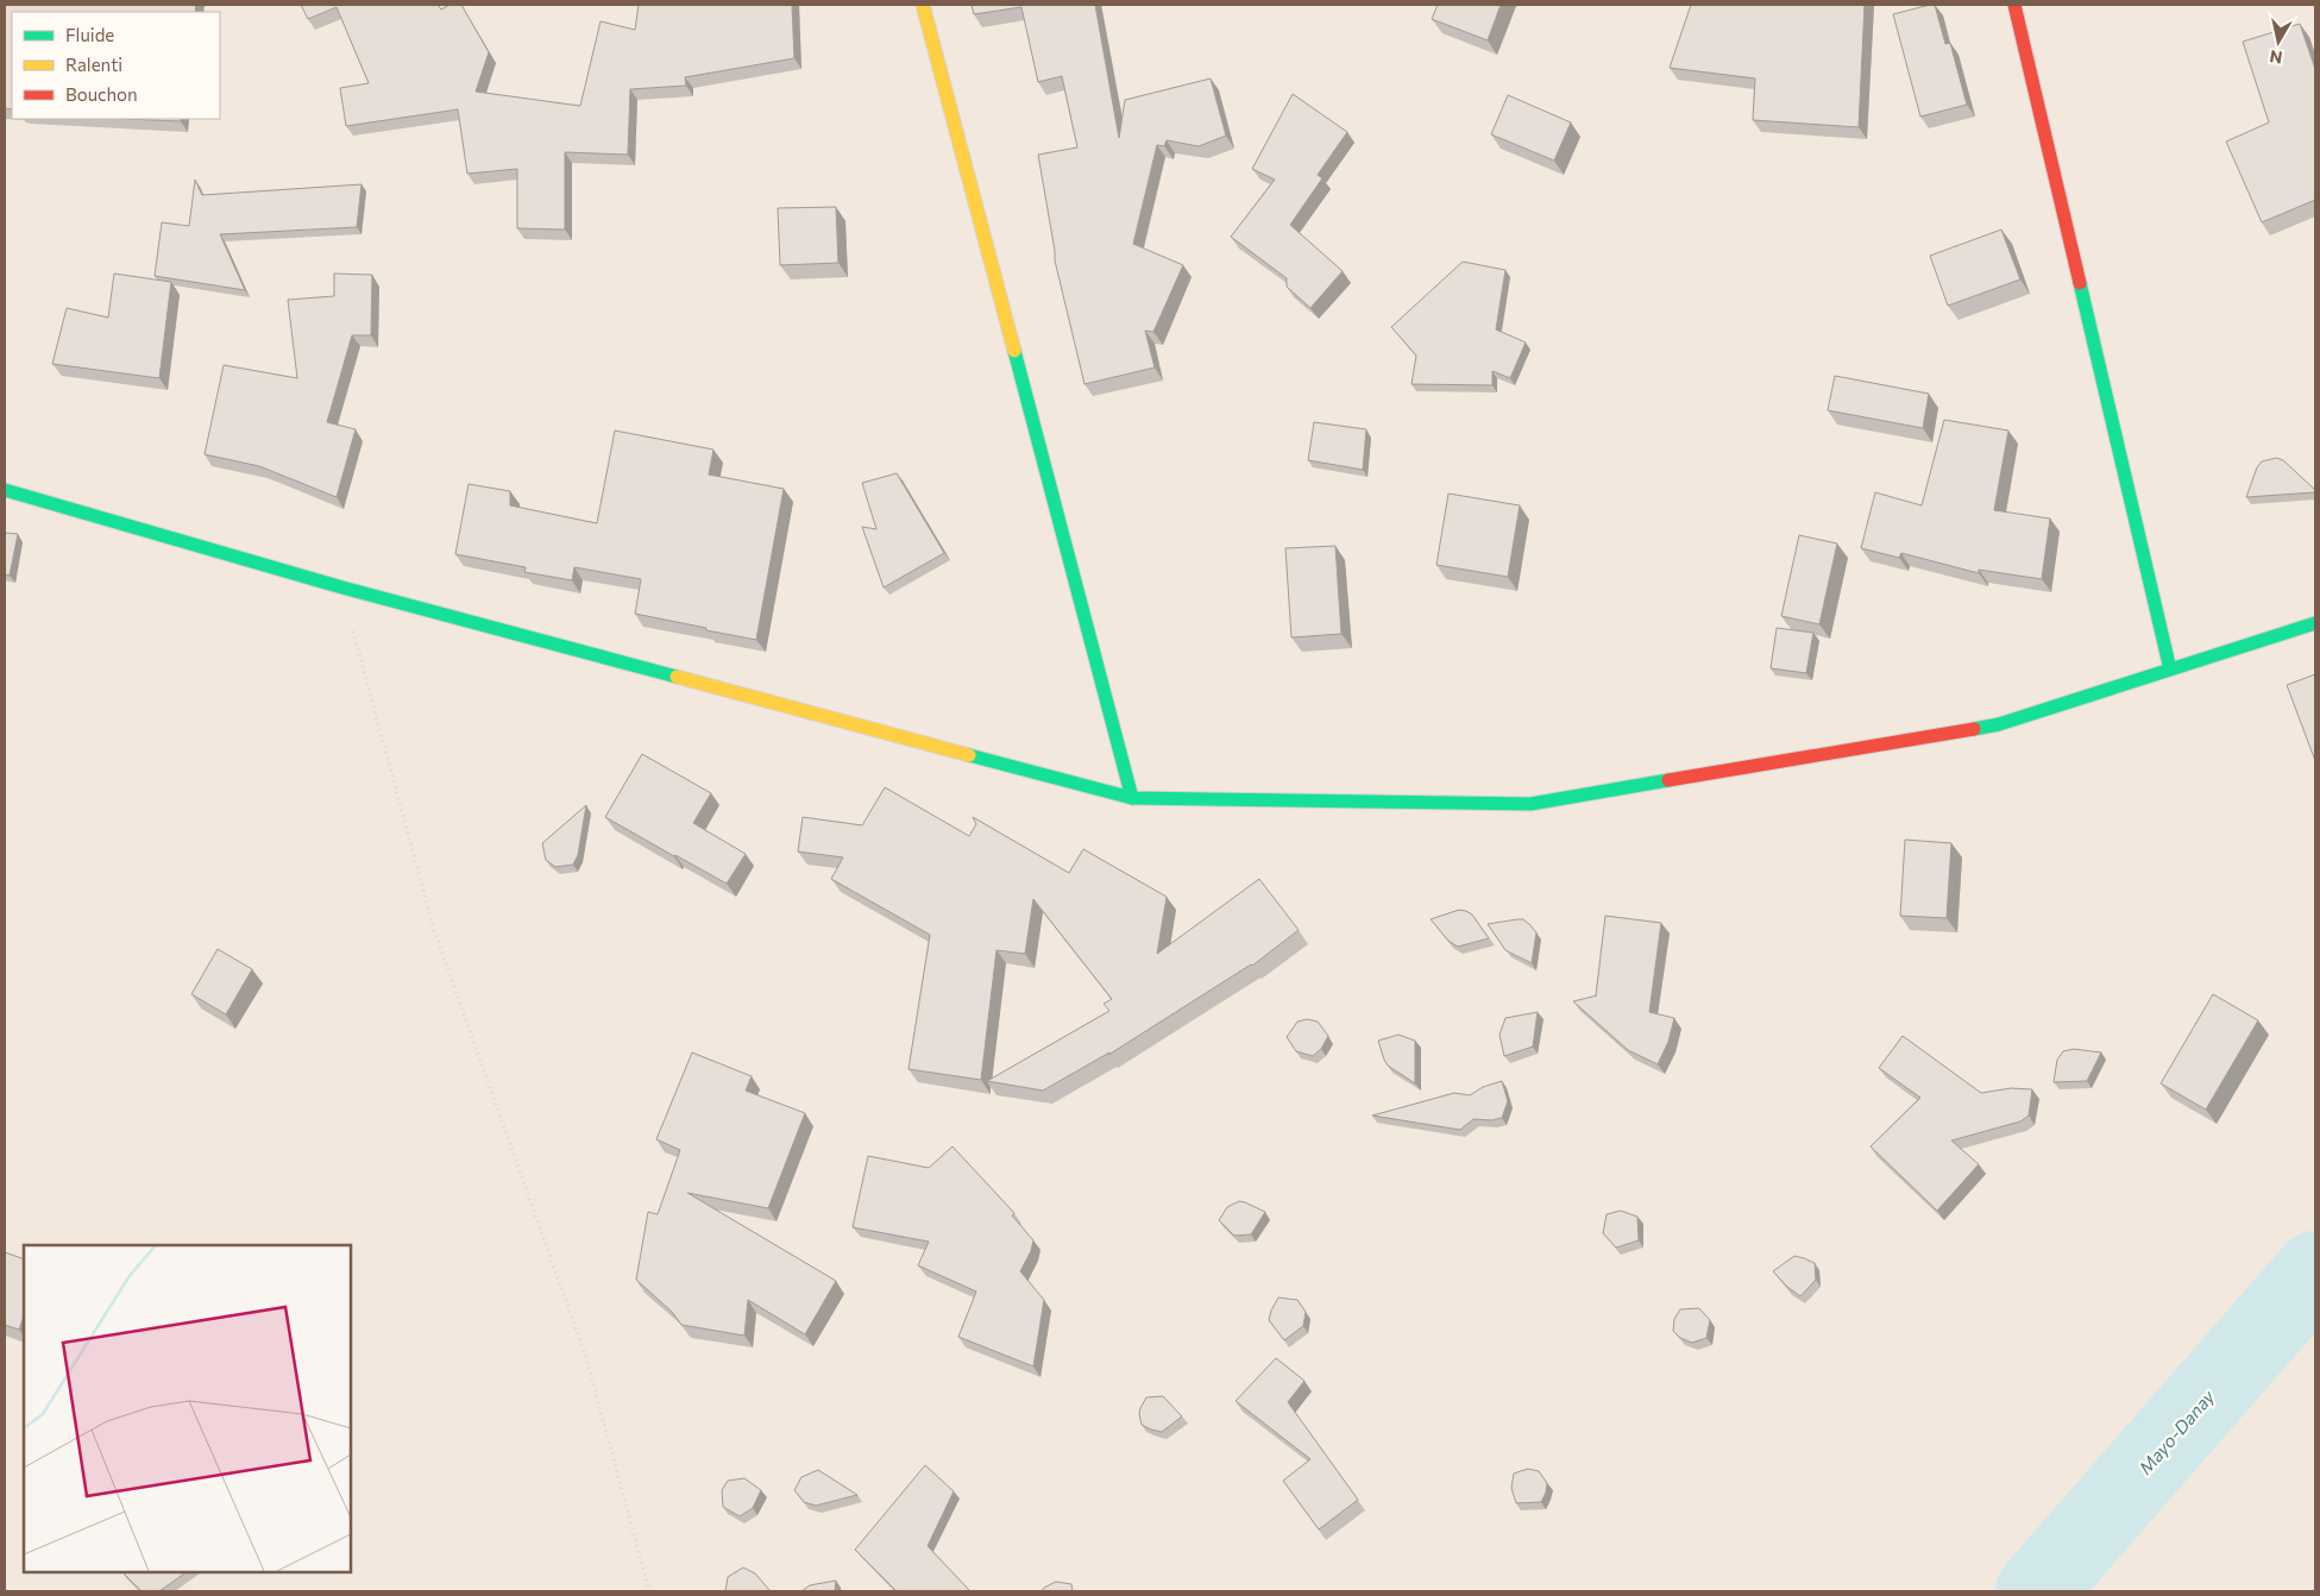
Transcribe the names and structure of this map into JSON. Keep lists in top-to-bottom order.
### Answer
{
  "water": ["Mayo-Danay"],
  "legend": ["Fluide", "Ralenti", "Bouchon"],
  "north": "bottom"
}
